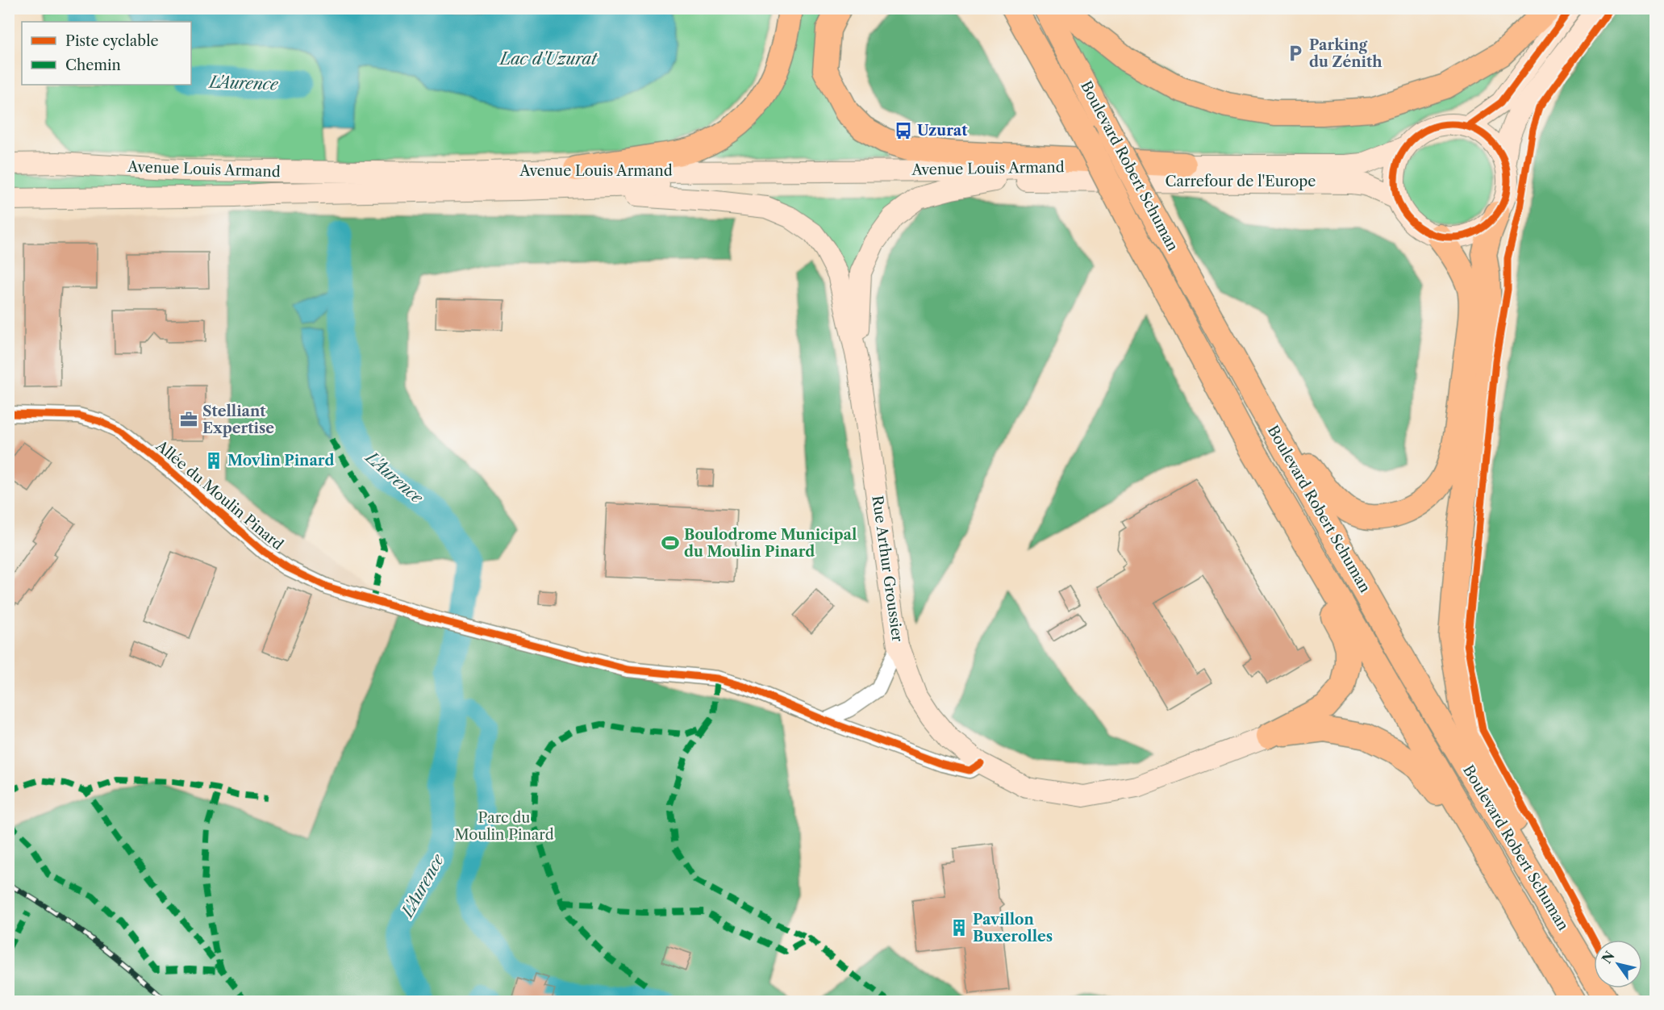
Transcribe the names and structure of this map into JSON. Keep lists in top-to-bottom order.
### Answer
{
  "streets": {
    "main road": [
      "Boulevard Robert Schuman",
      "Avenue Louis Armand",
      "Carrefour de l'Europe",
      "Rue Arthur Groussier"
    ],
    "street": ["Allée du Moulin Pinard"]
  },
  "crossings": [
    ["Avenue Louis Armand", "Carrefour de l'Europe"],
    ["Allée du Moulin Pinard", "Rue Arthur Groussier"]
  ],
  "water": ["Lac d'Uzurat", "L'Aurence"],
  "parks": ["Parc du Moulin Pinard"],
  "places": {
    "parking": ["Parking du Zénith"],
    "bus stop": ["Uzurat"],
    "office": ["Stelliant Expertise"],
    "building": ["Movlin Pinard", "Pavillon Buxerolles"],
    "sports": ["Boulodrome Municipal du Moulin Pinard"]
  },
  "legend": ["Piste cyclable", "Chemin"],
  "north": "top left"
}
